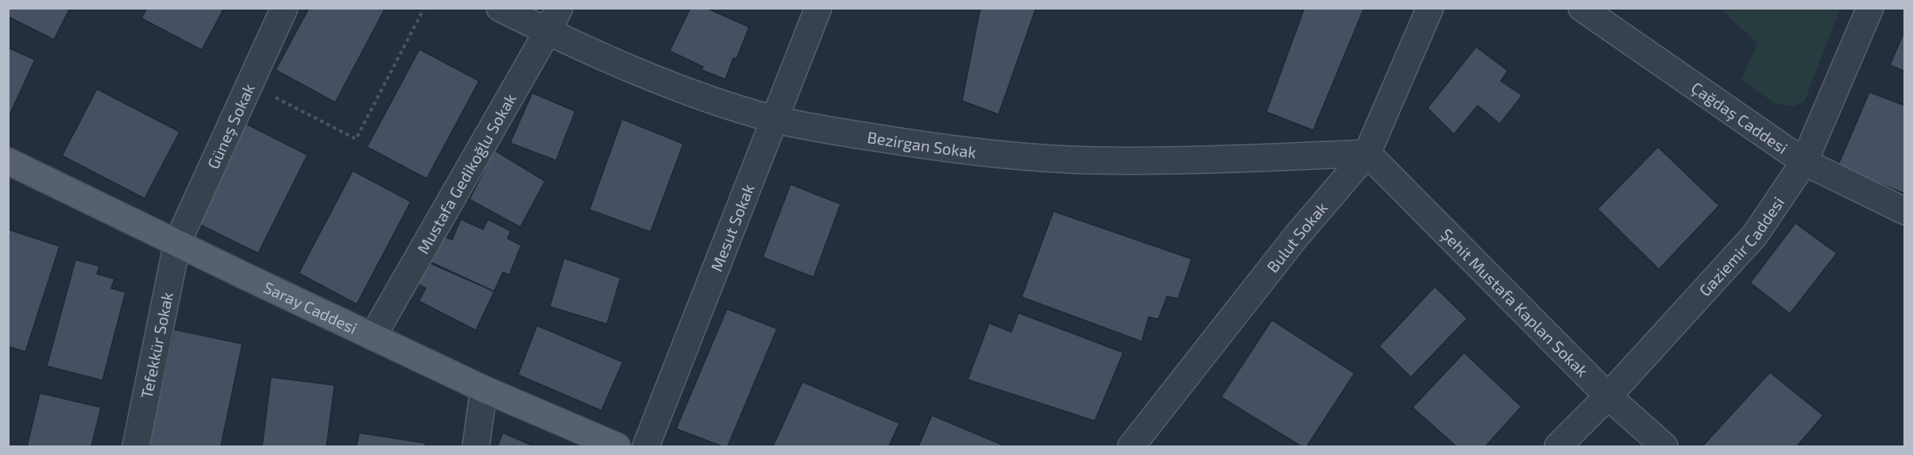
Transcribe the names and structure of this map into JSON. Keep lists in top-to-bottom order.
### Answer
{
  "streets": {
    "main road": ["Saray Caddesi"],
    "street": [
      "Çağdaş Caddesi",
      "Güneş Sokak",
      "Bezirgan Sokak",
      "Mustafa Gedikoğlu Sokak",
      "Mesut Sokak",
      "Bulut Sokak",
      "Gaziemir Caddesi",
      "Şehit Mustafa Kaplan Sokak",
      "Tefekkür Sokak"
    ]
  },
  "crossings": [
    ["Çağdaş Caddesi", "Gaziemir Caddesi"],
    ["Güneş Sokak", "Saray Caddesi"],
    ["Güneş Sokak", "Tefekkür Sokak"],
    ["Bezirgan Sokak", "Mustafa Gedikoğlu Sokak"],
    ["Bezirgan Sokak", "Mesut Sokak"],
    ["Bezirgan Sokak", "Bulut Sokak"],
    ["Bezirgan Sokak", "Şehit Mustafa Kaplan Sokak"],
    ["Mustafa Gedikoğlu Sokak", "Saray Caddesi"],
    ["Bulut Sokak", "Şehit Mustafa Kaplan Sokak"],
    ["Gaziemir Caddesi", "Şehit Mustafa Kaplan Sokak"],
    ["Saray Caddesi", "Tefekkür Sokak"]
  ]
}
